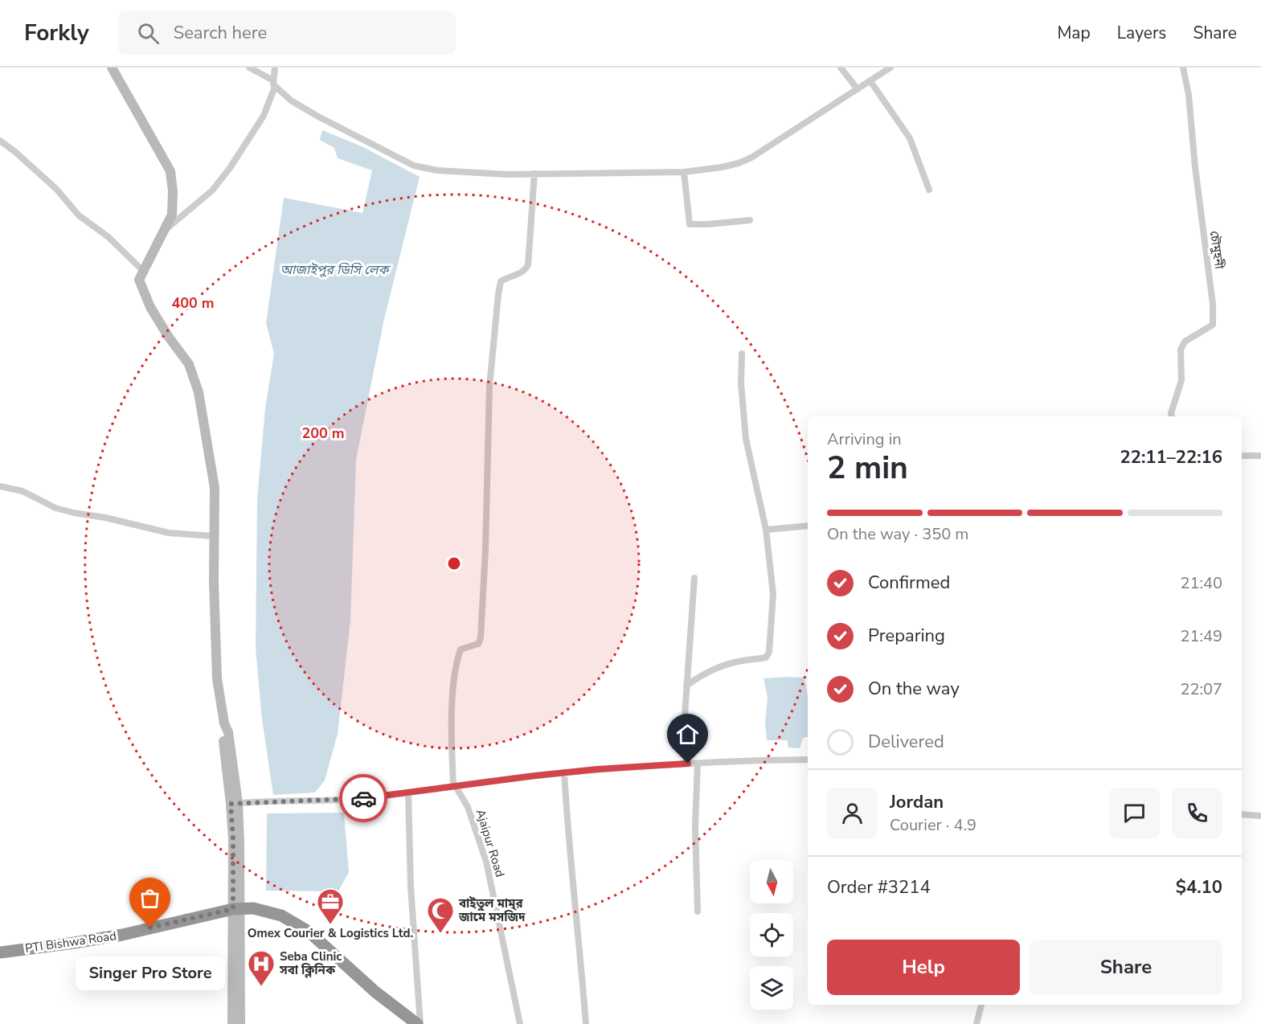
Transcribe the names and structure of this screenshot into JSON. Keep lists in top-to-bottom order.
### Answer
{
  "streets": {
    "highway": ["PTI Bishwa Road"],
    "street": ["চৌমুহনী", "Ajaipur Road"]
  },
  "water": ["আজাইপুর ডিসি লেক"],
  "places": {
    "office": ["Omex Courier & Logistics Ltd."],
    "other": ["Singer Pro Store"],
    "mosque": ["বাইতুল মামুর জামে মসজিদ"],
    "hospital": ["Seba Clinic সবা ক্লিনিক"]
  },
  "north": "bottom",
  "page": {
    "header": "Forkly",
    "search": "Search here",
    "nav": ["Map", "Layers", "Share"],
    "heading": ["2 min", "Arriving in", "22:11–22:16"],
    "panel": [
      "Jordan",
      "Courier · 4.9",
      "Order #3214",
      "$4.10"
    ],
    "bar": "On the way · 350 m",
    "list": [
      ["Confirmed", "21:40"],
      ["Preparing", "21:49"],
      ["On the way", "22:07"],
      "Delivered"
    ],
    "buttons": ["Help", "Share"],
    "bubble": "Singer Pro Store"
  },
  "rings": ["400 m", "200 m"]
}
